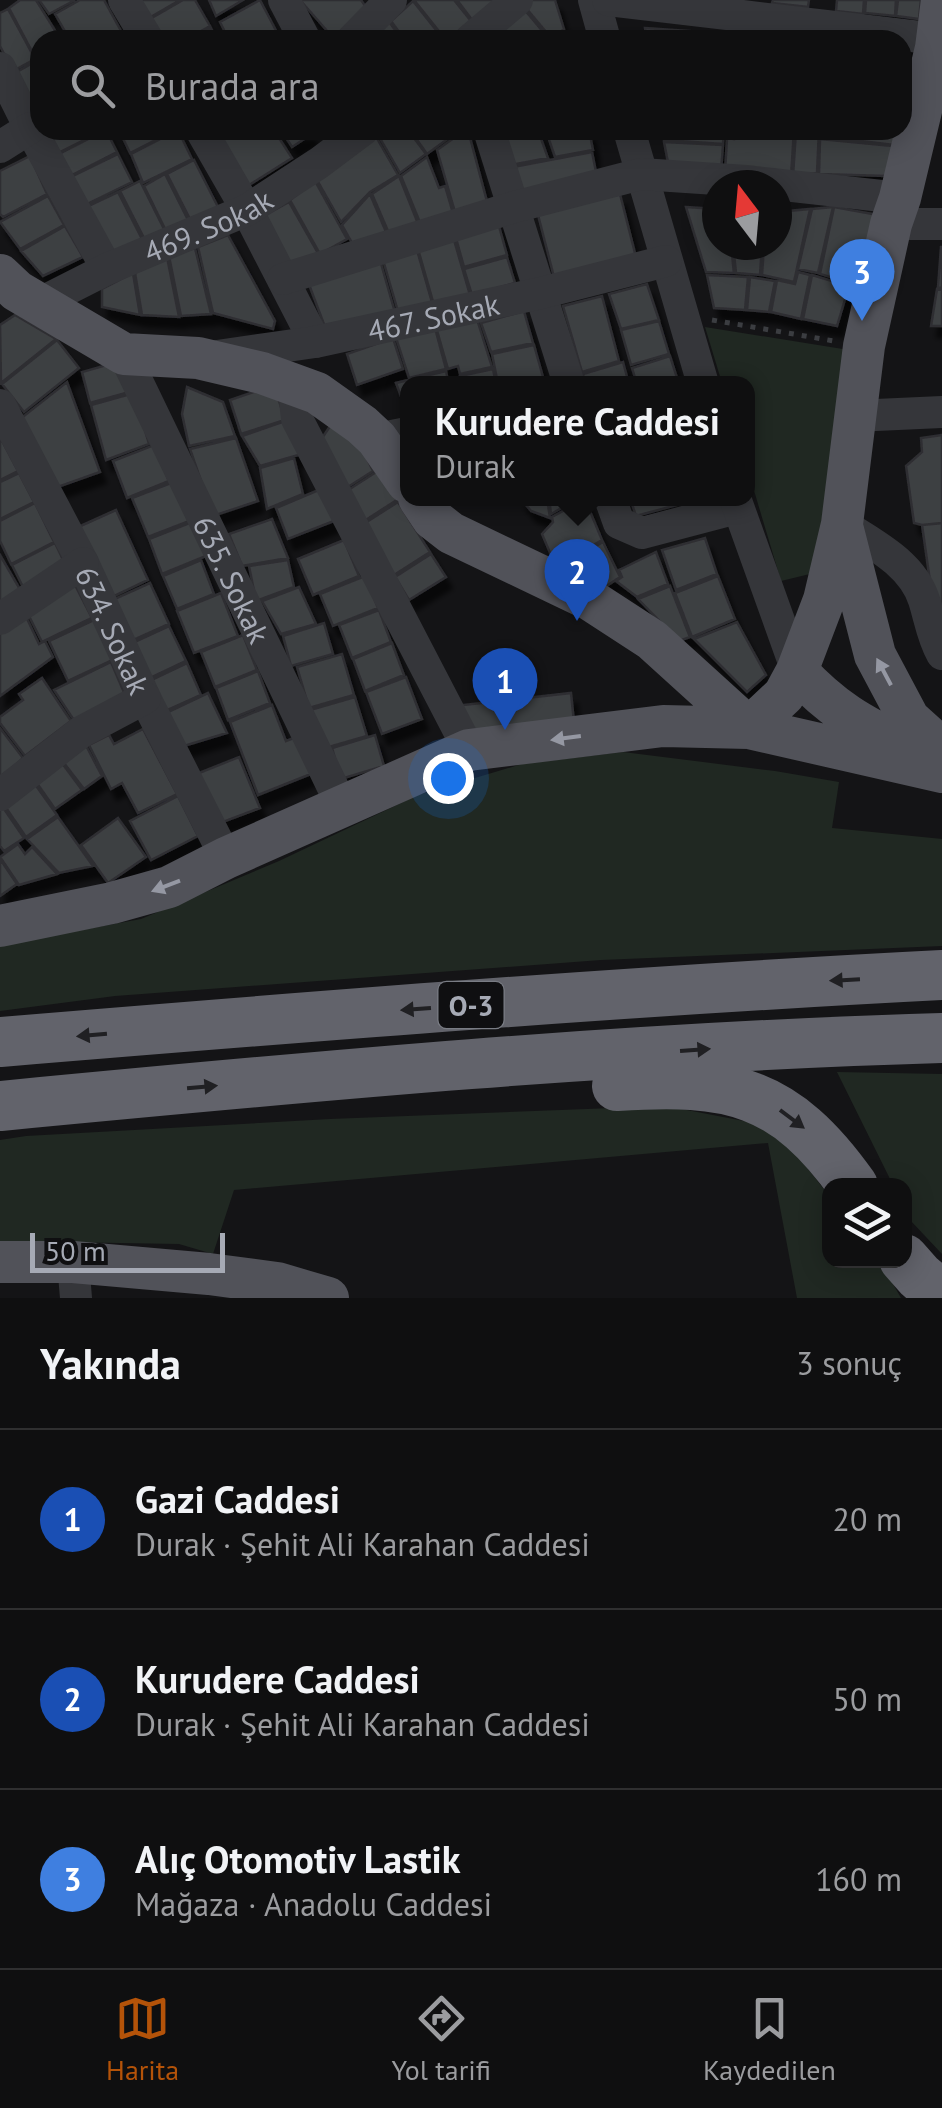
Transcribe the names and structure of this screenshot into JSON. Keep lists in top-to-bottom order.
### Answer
{
  "streets": {
    "highway": ["O-3"],
    "street": [
      "469. Sokak",
      "467. Sokak",
      "635. Sokak",
      "634. Sokak"
    ]
  },
  "scale_bar": "50 m",
  "north": "top",
  "page": {
    "search": "Burada ara",
    "pins": ["3", "2", "1"],
    "popup": ["Kurudere Caddesi", "Durak"],
    "scale": "50 m",
    "heading": ["Yakında", "3 sonuç"],
    "list": [
      {
        "mark": "1",
        "name": "Gazi Caddesi",
        "note": "Durak · Şehit Ali Karahan Caddesi",
        "value": "20 m"
      },
      {
        "mark": "2",
        "name": "Kurudere Caddesi",
        "note": "Durak · Şehit Ali Karahan Caddesi",
        "value": "50 m"
      },
      {
        "mark": "3",
        "name": "Alıç Otomotiv Lastik",
        "note": "Mağaza · Anadolu Caddesi",
        "value": "160 m"
      }
    ],
    "nav": ["Harita", "Yol tarifi", "Kaydedilen"]
  }
}
